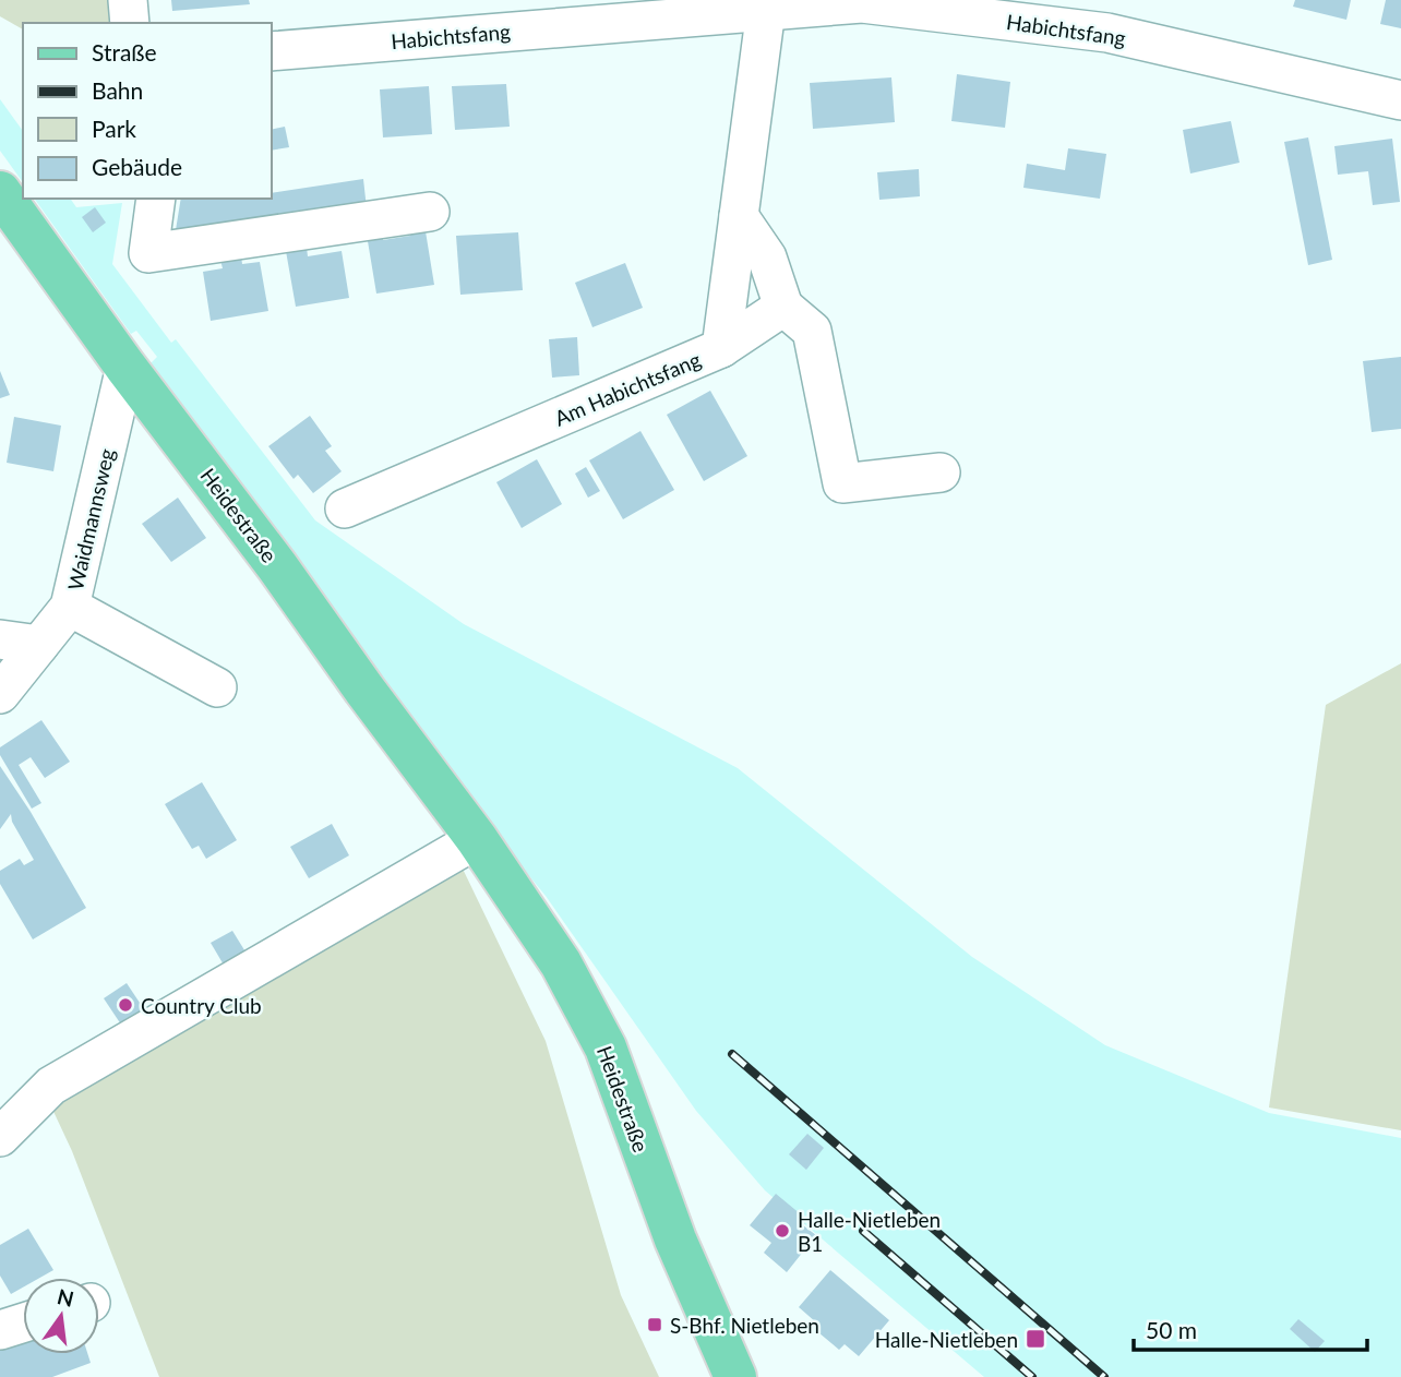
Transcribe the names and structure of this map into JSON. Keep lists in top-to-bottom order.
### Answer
{
  "streets": {
    "main road": ["Heidestraße"],
    "street": ["Habichtsfang", "Am Habichtsfang", "Waidmannsweg"]
  },
  "crossings": [
    ["Habichtsfang", "Am Habichtsfang"],
    ["Heidestraße", "Waidmannsweg"]
  ],
  "places": {
    "other": ["Country Club", "Halle-Nietleben B1"],
    "transit": ["S-Bhf. Nietleben", "Halle-Nietleben"]
  },
  "legend": [
    "Straße",
    "Bahn",
    "Park",
    "Gebäude"
  ],
  "scale_bar": "50 m",
  "north": "top"
}
